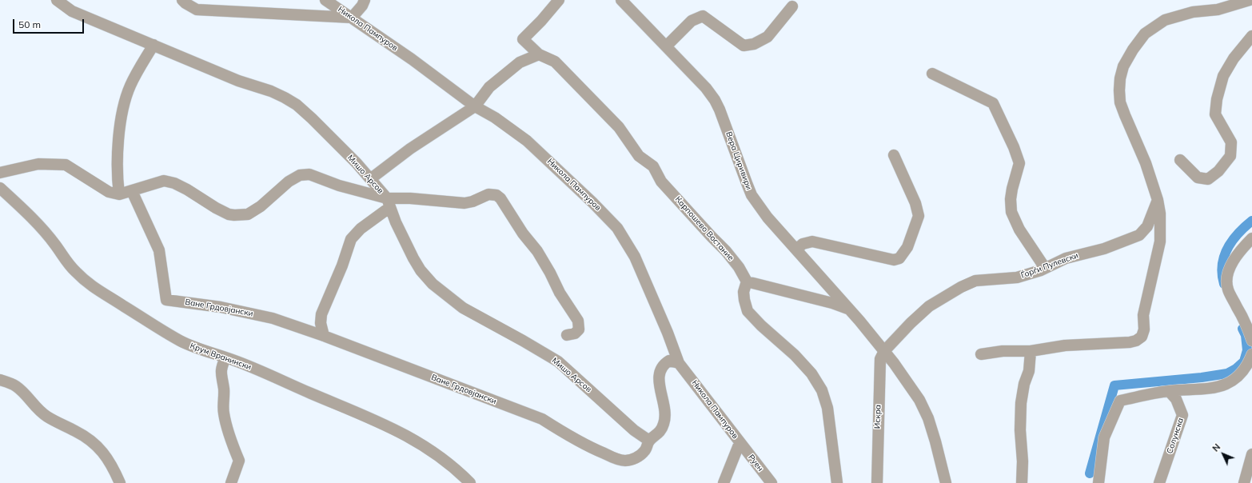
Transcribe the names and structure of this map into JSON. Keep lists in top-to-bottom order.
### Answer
{
  "streets": {
    "street": [
      "Никола Пампуров",
      "Вера Циривири",
      "Мишо Арсов",
      "Карпошево Востание",
      "Ѓорѓи Пулевски",
      "Ване Грдовјански",
      "Крум Вранински",
      "Искра",
      "Солунска",
      "Руен"
    ]
  },
  "crossings": [
    ["Никола Пампуров", "Ване Грдовјански"],
    ["Никола Пампуров", "Руен"],
    ["Вера Циривири", "Ѓорѓи Пулевски"],
    ["Вера Циривири", "Искра"],
    ["Мишо Арсов", "Ване Грдовјански"],
    ["Ѓорѓи Пулевски", "Искра"]
  ],
  "scale_bar": "50 m",
  "north": "top left"
}
